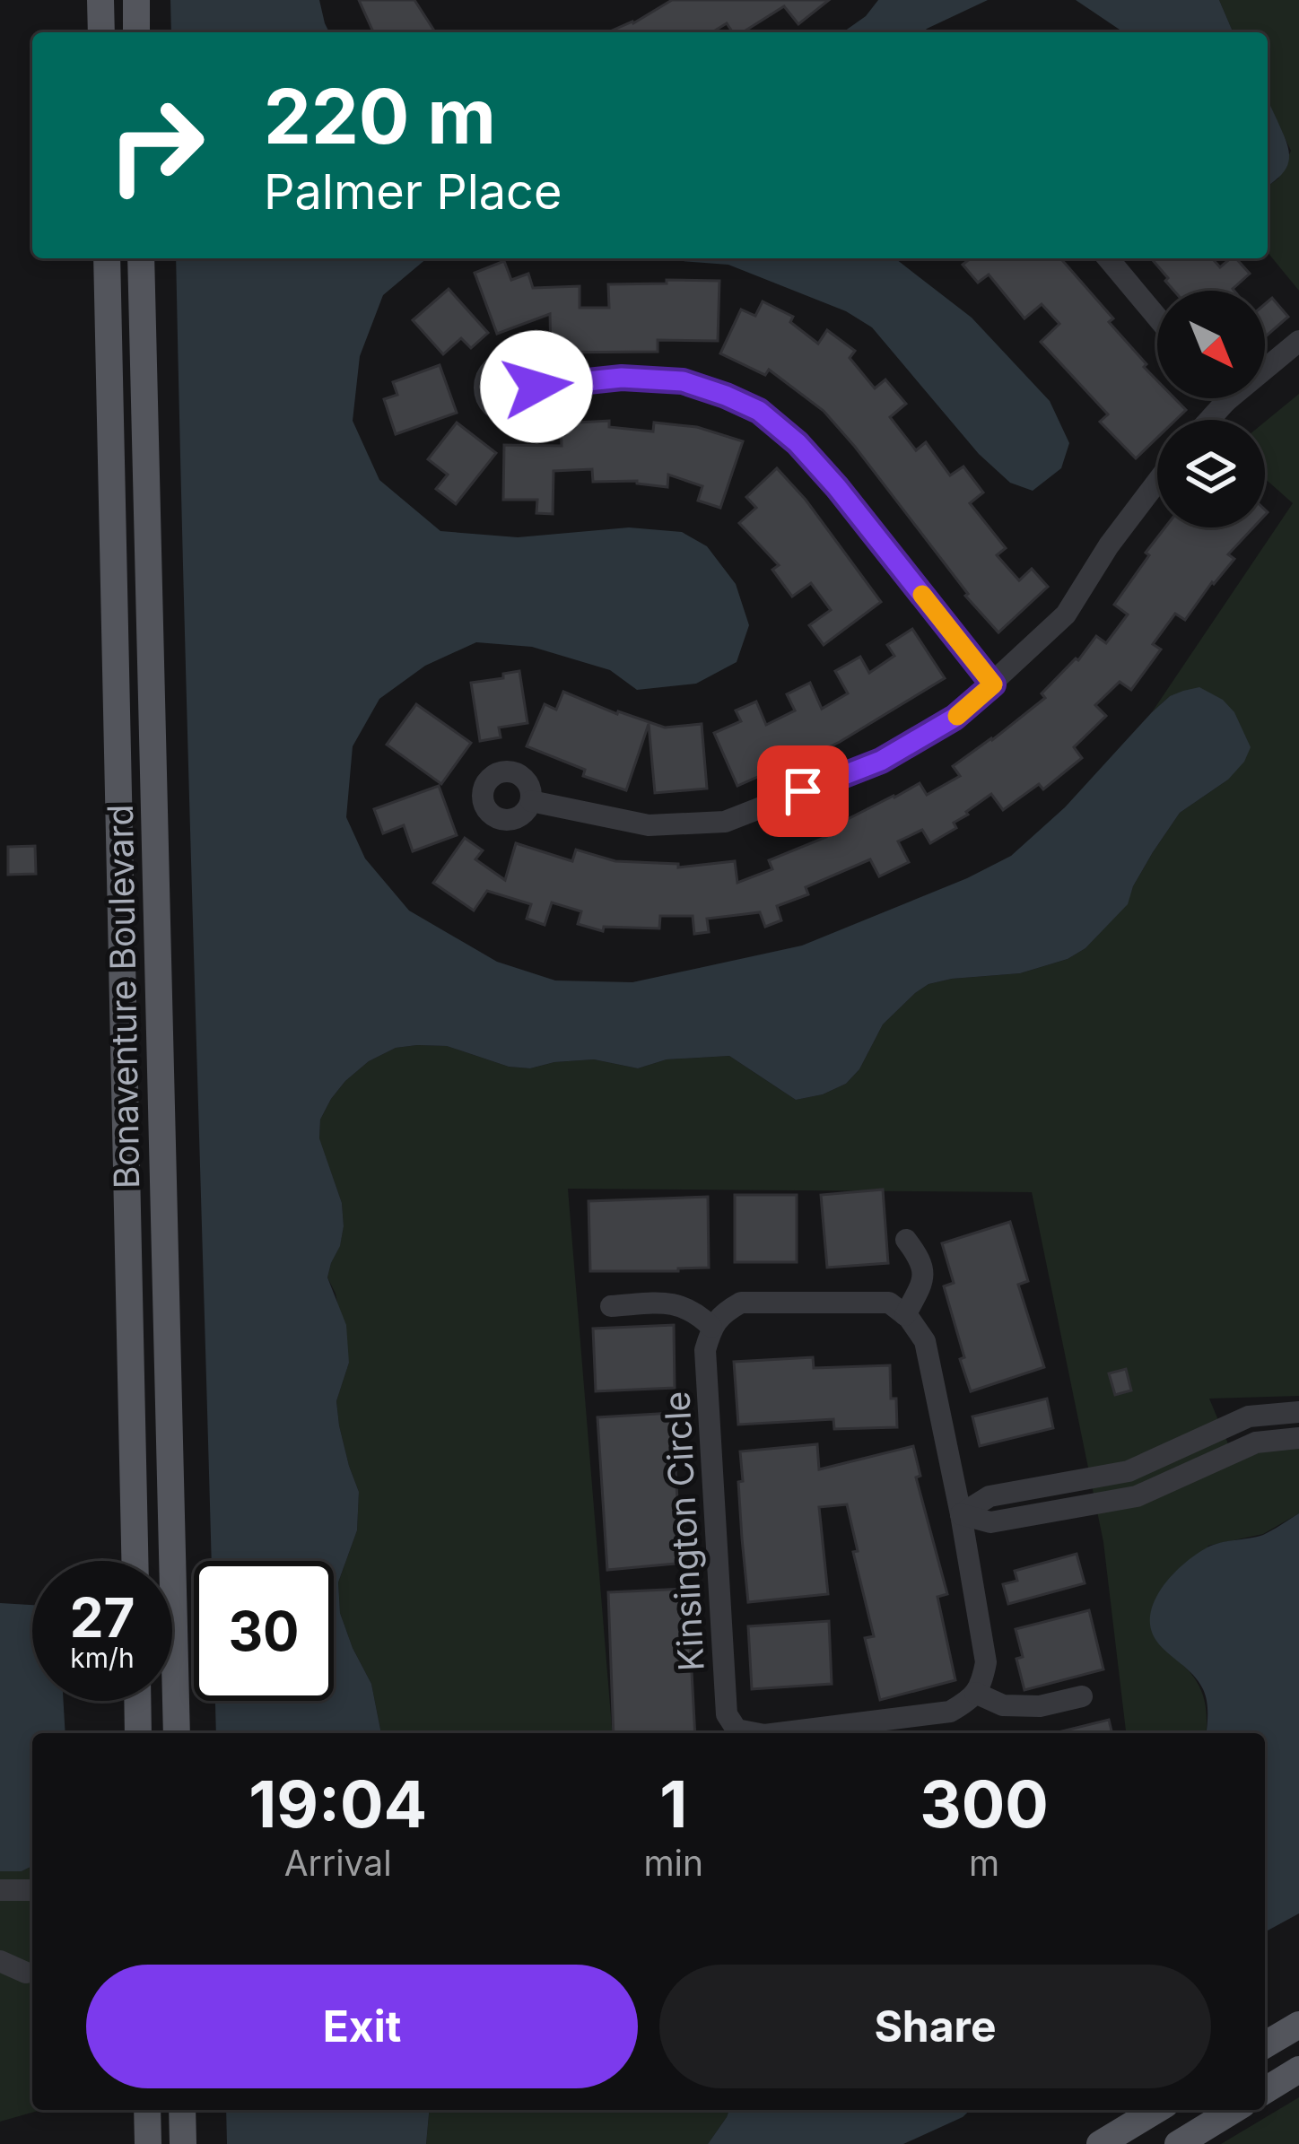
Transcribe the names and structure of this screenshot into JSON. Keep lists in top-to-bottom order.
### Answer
{
  "streets": {
    "main road": ["Bonaventure Boulevard"],
    "street": ["Kinsington Circle"]
  },
  "north": "bottom right",
  "page": {
    "turn": ["220 m", "Palmer Place"],
    "speed": "27 km/h",
    "limit": "30",
    "eta": [
      "19:04",
      "Arrival",
      "1",
      "min",
      "300",
      "m"
    ],
    "buttons": ["Exit", "Share"]
  }
}
